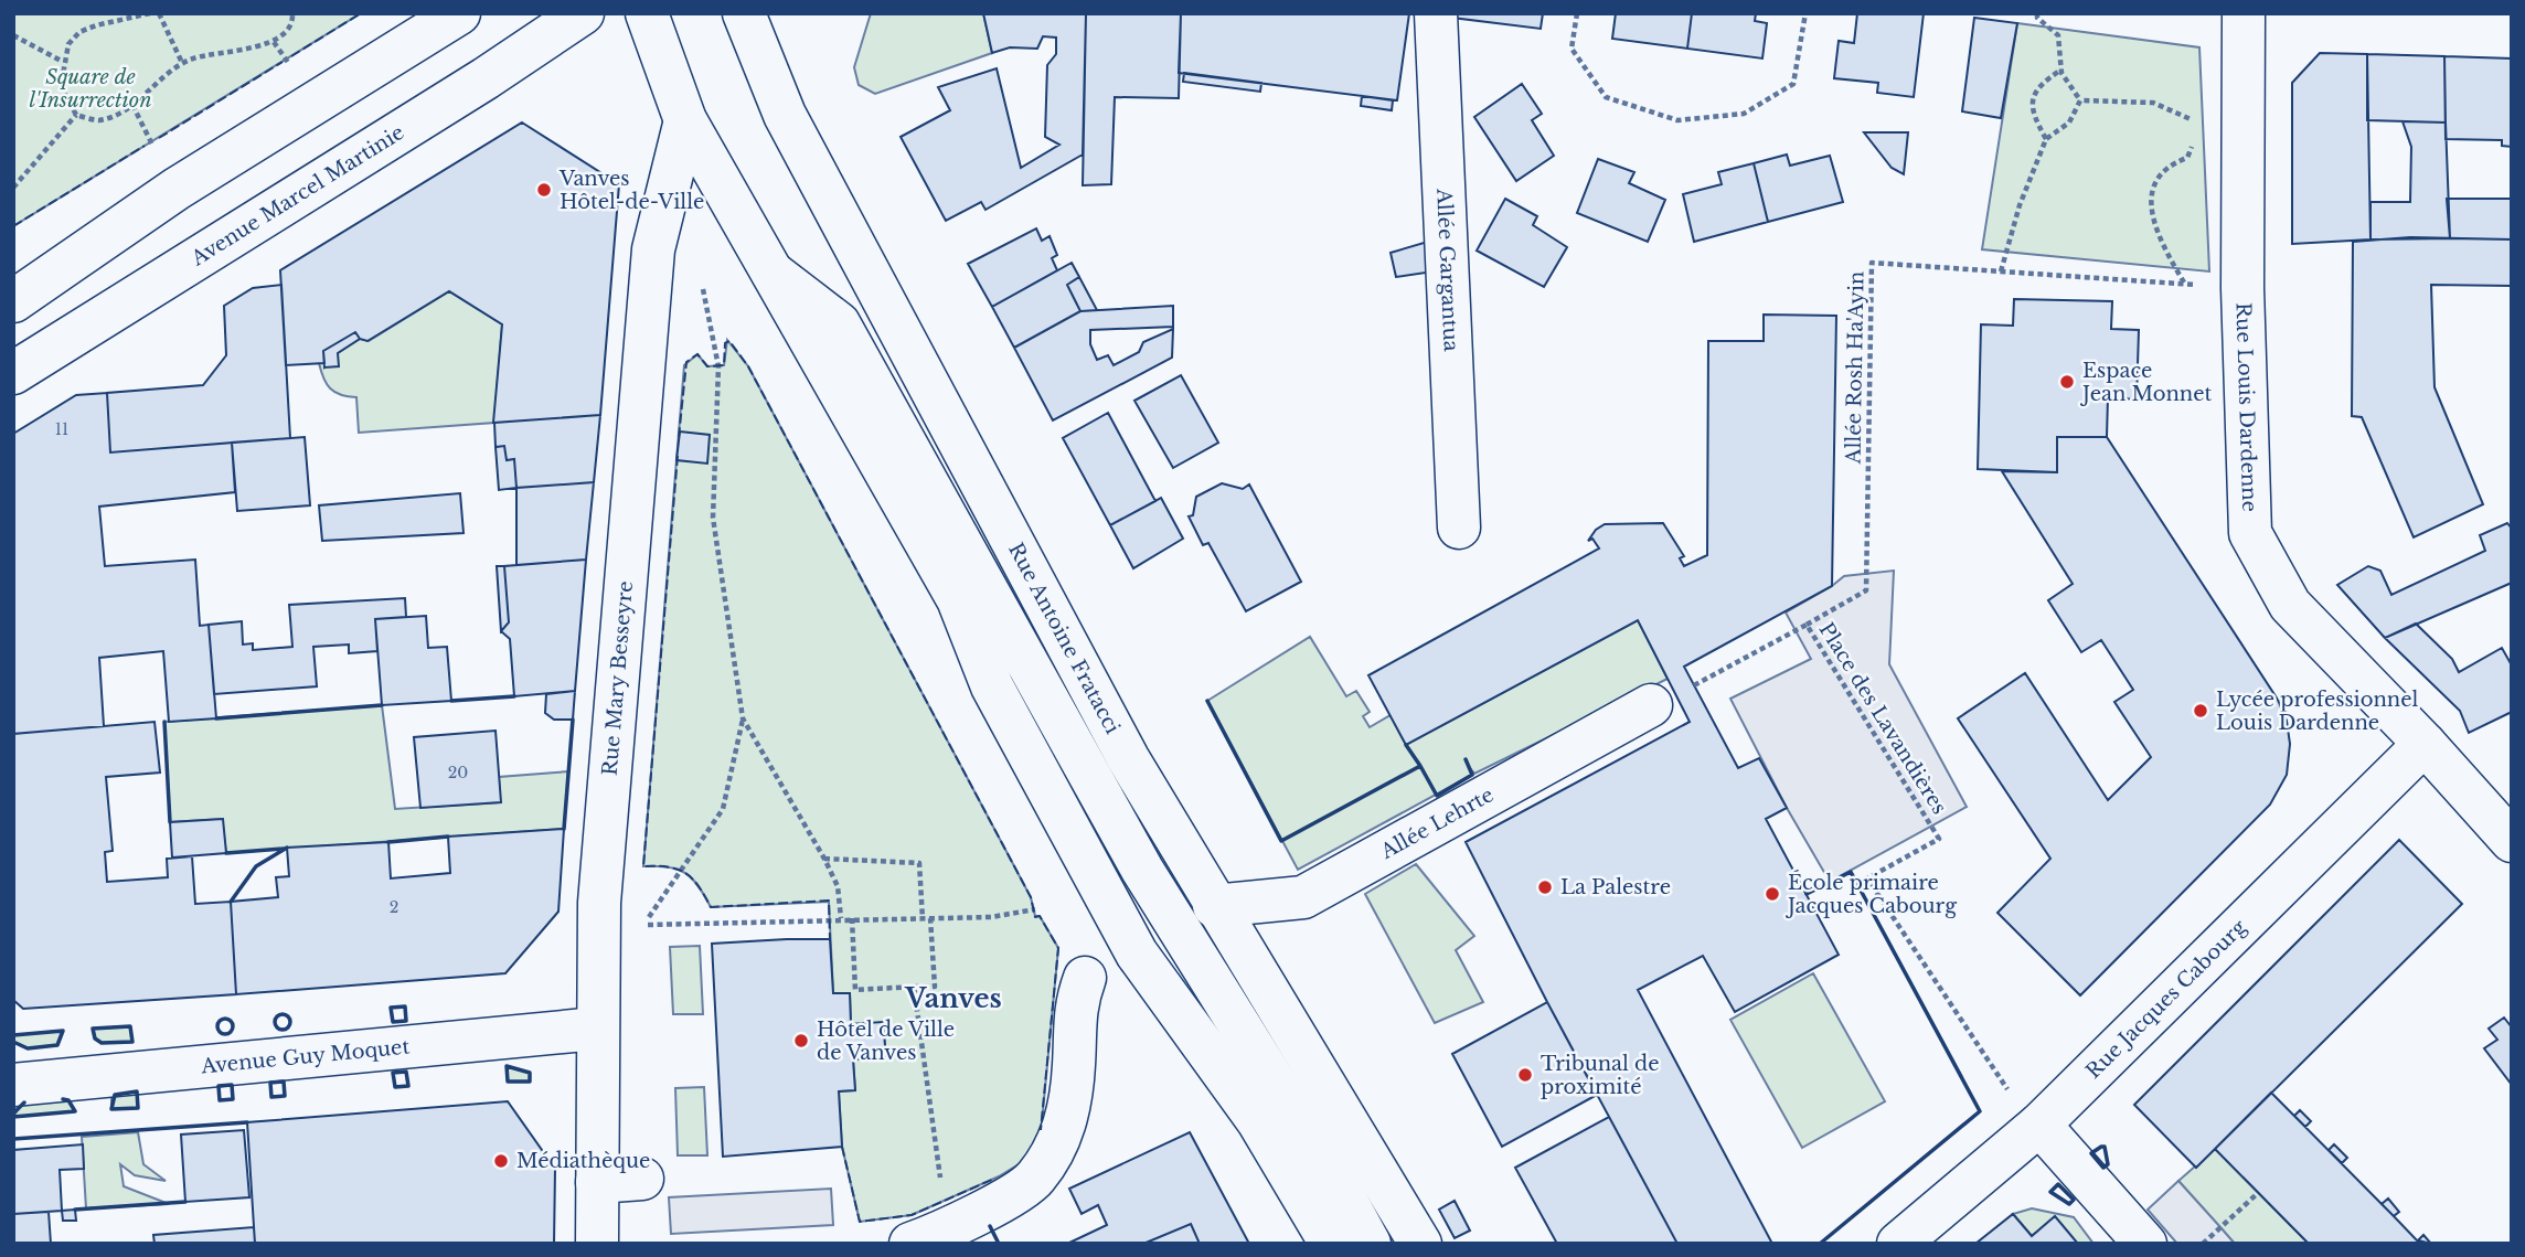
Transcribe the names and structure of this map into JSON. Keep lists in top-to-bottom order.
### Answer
{
  "streets": {
    "main road": [
      "Avenue Marcel Martinie",
      "Allée Gargantua",
      "Rue Louis Dardenne",
      "Rue Antoine Fratacci",
      "Rue Mary Besseyre",
      "Allée Lehrte",
      "Rue Jacques Cabourg",
      "Avenue Guy Moquet"
    ],
    "path": ["Allée Rosh Ha'Ayin", "Place des Lavandières"]
  },
  "crossings": [
    ["Allée Rosh Ha'Ayin", "Rue Louis Dardenne"],
    ["Allée Rosh Ha'Ayin", "Place des Lavandières"],
    ["Rue Louis Dardenne", "Rue Jacques Cabourg"],
    ["Rue Antoine Fratacci", "Rue Mary Besseyre"],
    ["Rue Antoine Fratacci", "Allée Lehrte"],
    ["Rue Mary Besseyre", "Avenue Guy Moquet"],
    ["Place des Lavandières", "Rue Jacques Cabourg"]
  ],
  "districts": ["Vanves"],
  "parks": ["Square de l'Insurrection"],
  "places": [
    "Vanves Hôtel-de-Ville",
    "Espace Jean Monnet",
    "Lycée professionnel Louis Dardenne",
    "La Palestre",
    "École primaire Jacques Cabourg",
    "Hôtel de Ville de Vanves",
    "Tribunal de proximité",
    "Médiathèque"
  ],
  "house_numbers": ["11", "20", "2"]
}
